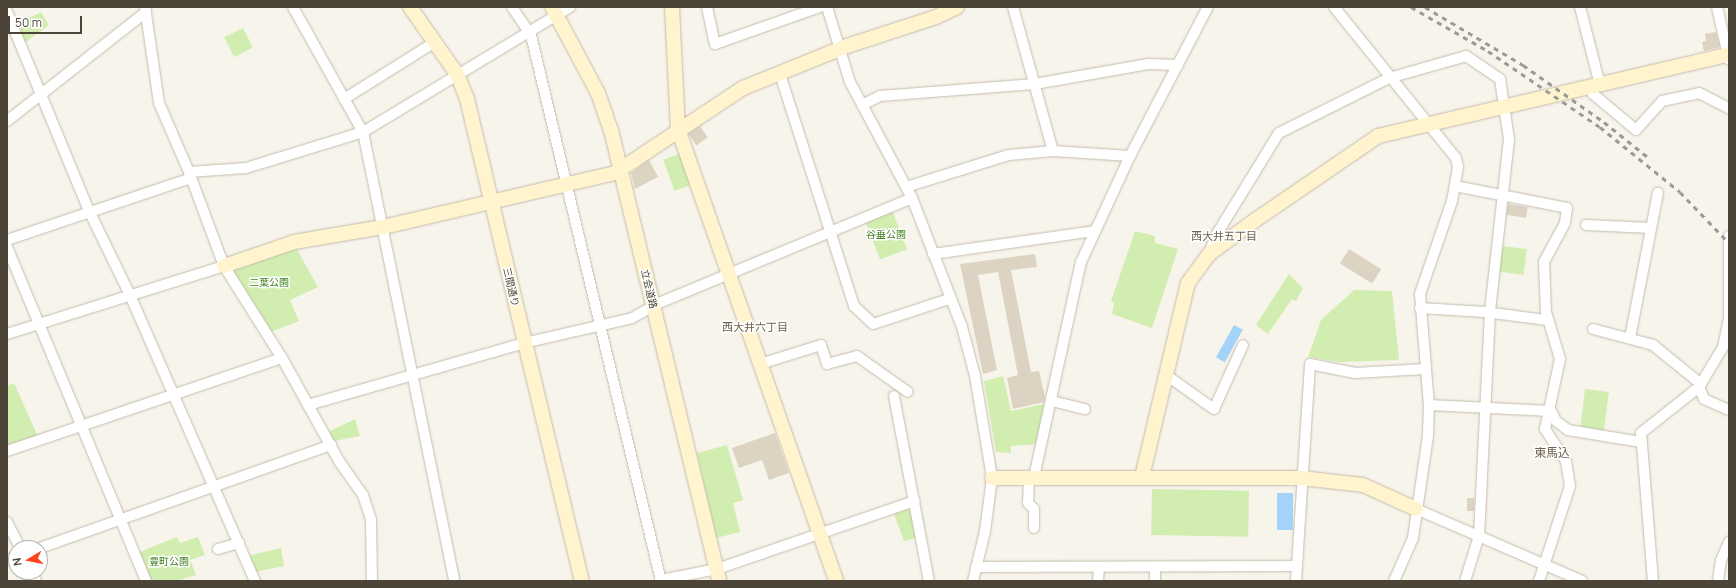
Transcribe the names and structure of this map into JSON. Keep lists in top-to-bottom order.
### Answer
{
  "streets": {
    "street": ["三間通り", "立会道路"]
  },
  "districts": ["西大井五丁目", "西大井六丁目", "東馬込"],
  "parks": ["谷垂公園", "二葉公園", "豊町公園"],
  "scale_bar": "50 m",
  "north": "left"
}
